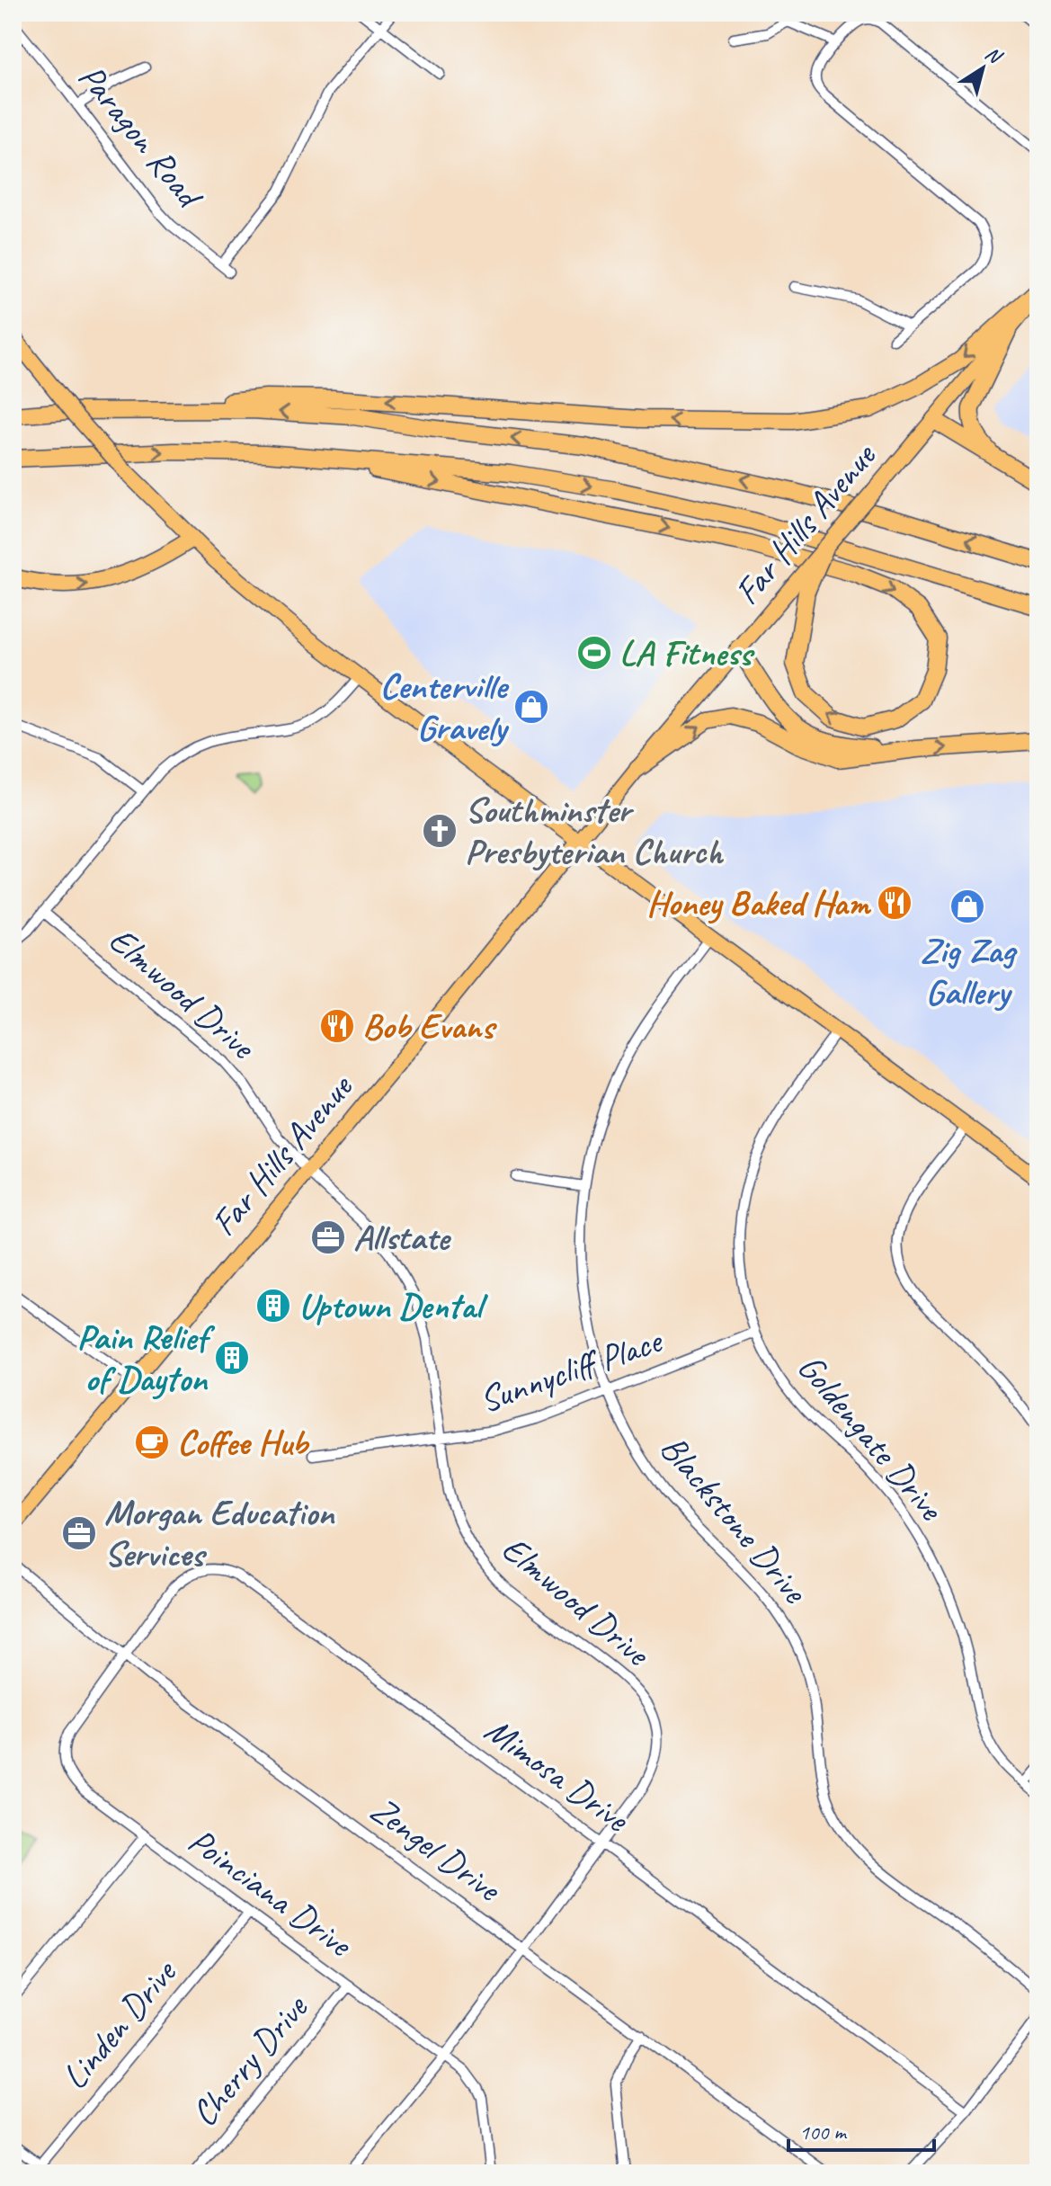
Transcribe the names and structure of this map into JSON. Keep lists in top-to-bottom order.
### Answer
{
  "streets": {
    "main road": ["Far Hills Avenue"],
    "street": [
      "Paragon Road",
      "Elmwood Drive",
      "Sunnycliff Place",
      "Goldengate Drive",
      "Blackstone Drive",
      "Mimosa Drive",
      "Zengel Drive",
      "Poinciana Drive",
      "Linden Drive",
      "Cherry Drive"
    ]
  },
  "crossings": [
    ["Far Hills Avenue", "Elmwood Drive"],
    ["Elmwood Drive", "Sunnycliff Place"],
    ["Elmwood Drive", "Mimosa Drive"],
    ["Elmwood Drive", "Zengel Drive"],
    ["Elmwood Drive", "Poinciana Drive"],
    ["Sunnycliff Place", "Goldengate Drive"],
    ["Sunnycliff Place", "Blackstone Drive"],
    ["Mimosa Drive", "Zengel Drive"],
    ["Mimosa Drive", "Poinciana Drive"],
    ["Zengel Drive", "Poinciana Drive"],
    ["Poinciana Drive", "Linden Drive"],
    ["Poinciana Drive", "Cherry Drive"]
  ],
  "places": {
    "sports": ["LA Fitness"],
    "shop": ["Centerville Gravely", "Zig Zag Gallery"],
    "church": ["Southminster Presbyterian Church"],
    "restaurant": ["Honey Baked Ham", "Bob Evans"],
    "office": ["Allstate", "Morgan Education Services"],
    "building": ["Uptown Dental", "Pain Relief of Dayton"],
    "cafe": ["Coffee Hub"]
  },
  "scale_bar": "100 m",
  "north": "top right"
}
